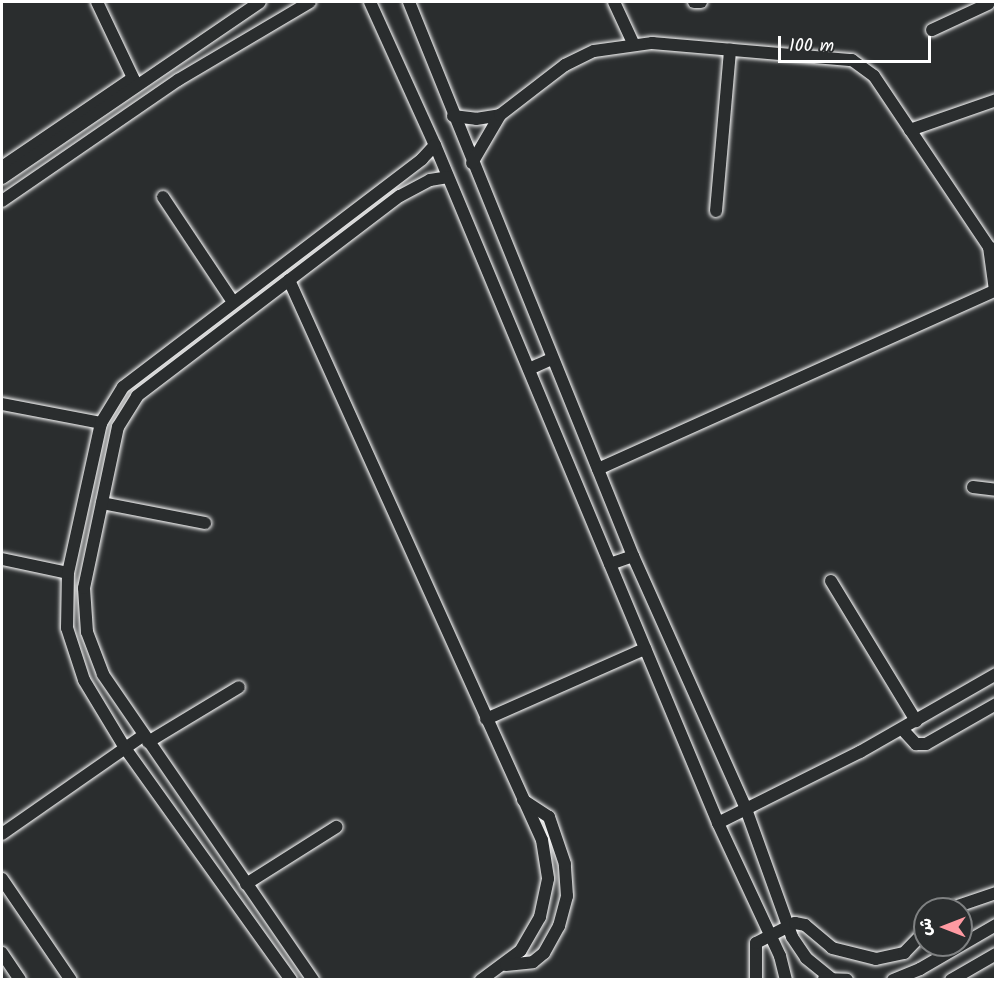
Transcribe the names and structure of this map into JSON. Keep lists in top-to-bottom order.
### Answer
{
  "scale_bar": "100 m",
  "north": "left"
}
